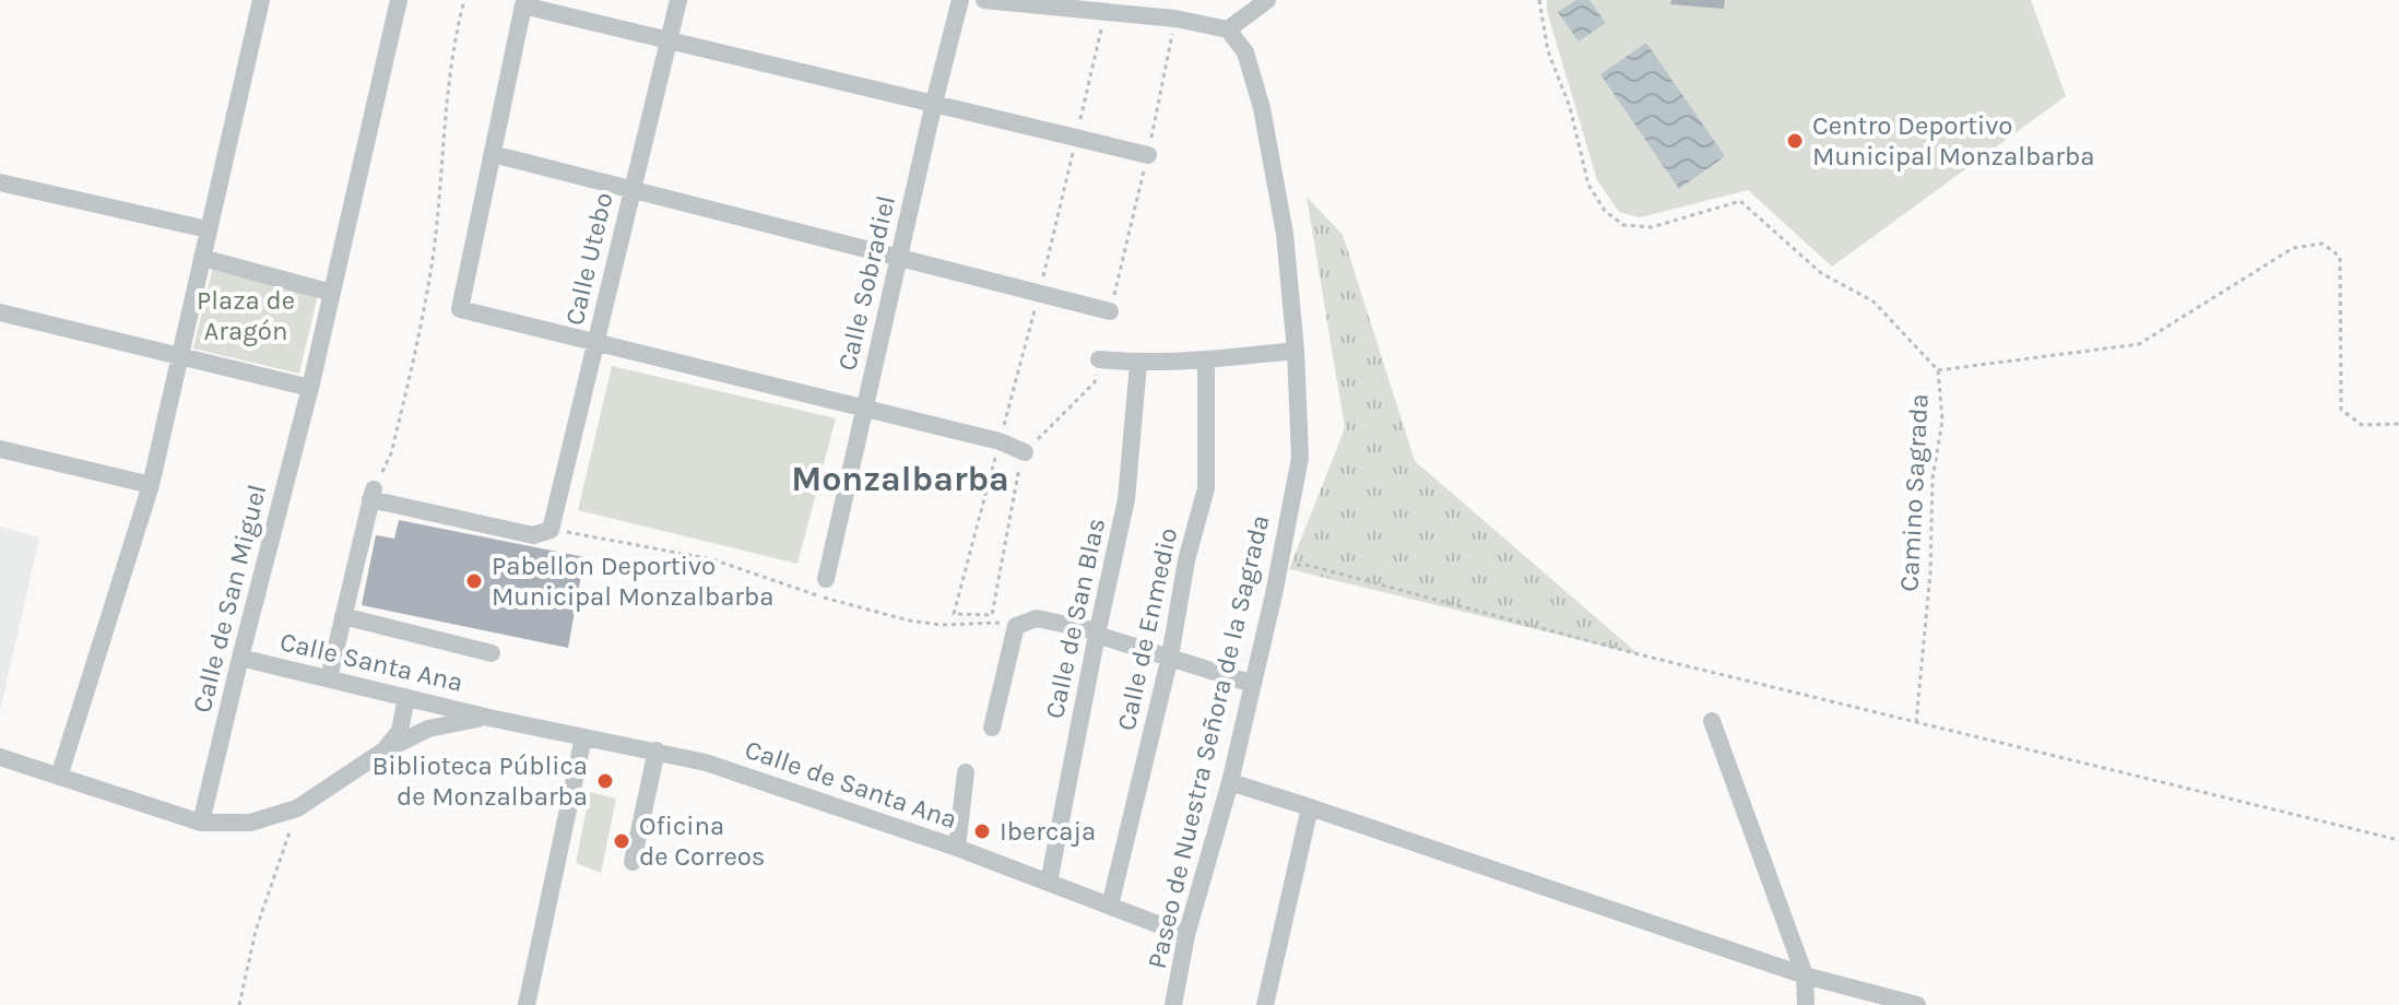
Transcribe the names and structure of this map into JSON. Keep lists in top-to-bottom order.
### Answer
{
  "streets": {
    "street": [
      "Calle Utebo",
      "Calle Sobradiel",
      "Calle de San Miguel",
      "Calle de San Blas",
      "Calle de Enmedio",
      "Calle Santa Ana",
      "Paseo de Nuestra Señora de la Sagrada",
      "Calle de Santa Ana"
    ],
    "path": ["Camino Sagrada"]
  },
  "crossings": [
    ["Calle de San Miguel", "Calle Santa Ana"],
    ["Calle de San Blas", "Calle de Santa Ana"],
    ["Calle de Enmedio", "Calle de Santa Ana"],
    ["Calle Santa Ana", "Calle de Santa Ana"],
    ["Paseo de Nuestra Señora de la Sagrada", "Calle de Santa Ana"]
  ],
  "districts": ["Monzalbarba"],
  "parks": ["Plaza de Aragón"],
  "places": [
    "Centro Deportivo Municipal Monzalbarba",
    "Pabellon Deportivo Municipal Monzalbarba",
    "Biblioteca Pública de Monzalbarba",
    "Ibercaja",
    "Oficina de Correos"
  ]
}
